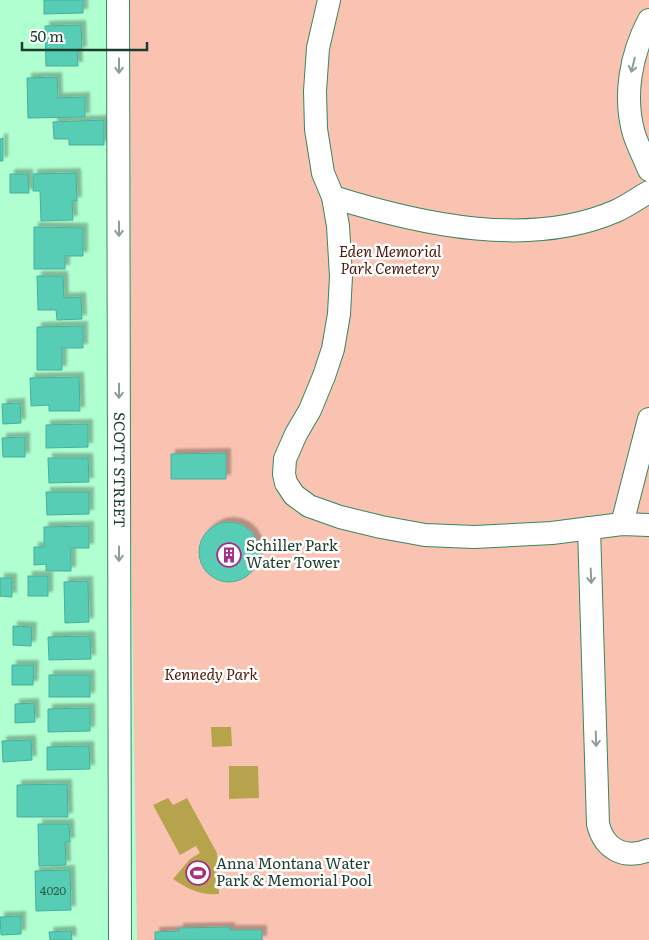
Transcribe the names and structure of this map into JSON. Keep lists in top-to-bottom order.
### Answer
{
  "streets": {
    "street": ["SCOTT STREET"]
  },
  "one_way": ["SCOTT STREET"],
  "parks": ["Eden Memorial Park Cemetery", "Kennedy Park"],
  "places": {
    "building": ["Schiller Park Water Tower"],
    "sports": ["Anna Montana Water Park & Memorial Pool"]
  },
  "house_numbers": ["4020"],
  "scale_bar": "50 m"
}
